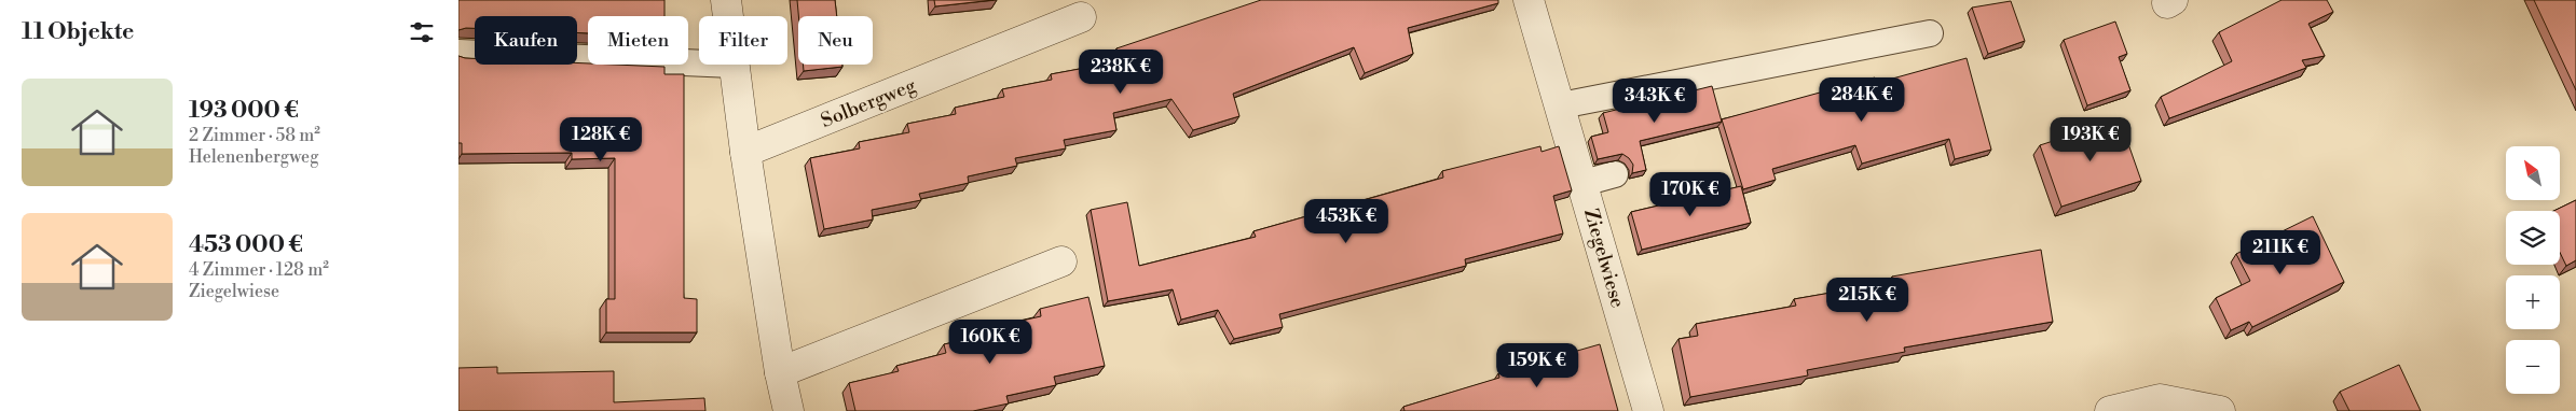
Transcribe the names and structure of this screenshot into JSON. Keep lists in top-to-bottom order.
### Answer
{
  "streets": {
    "street": ["Solbergweg", "Ziegelwiese"]
  },
  "north": "top left",
  "page": {
    "heading": "11 Objekte",
    "chip": [
      "Kaufen",
      "Mieten",
      "Filter",
      "Neu"
    ],
    "price": [
      "238K €",
      "284K €",
      "343K €",
      "128K €",
      "193K €",
      "170K €",
      "453K €",
      "211K €",
      "215K €",
      "160K €",
      "159K €"
    ],
    "list": [
      {
        "name": "193 000 €",
        "note": "2 Zimmer · 58 m² · Helenenbergweg"
      },
      {
        "name": "453 000 €",
        "note": "4 Zimmer · 128 m² · Ziegelwiese"
      }
    ],
    "map_buttons": ["+", "−"]
  }
}
